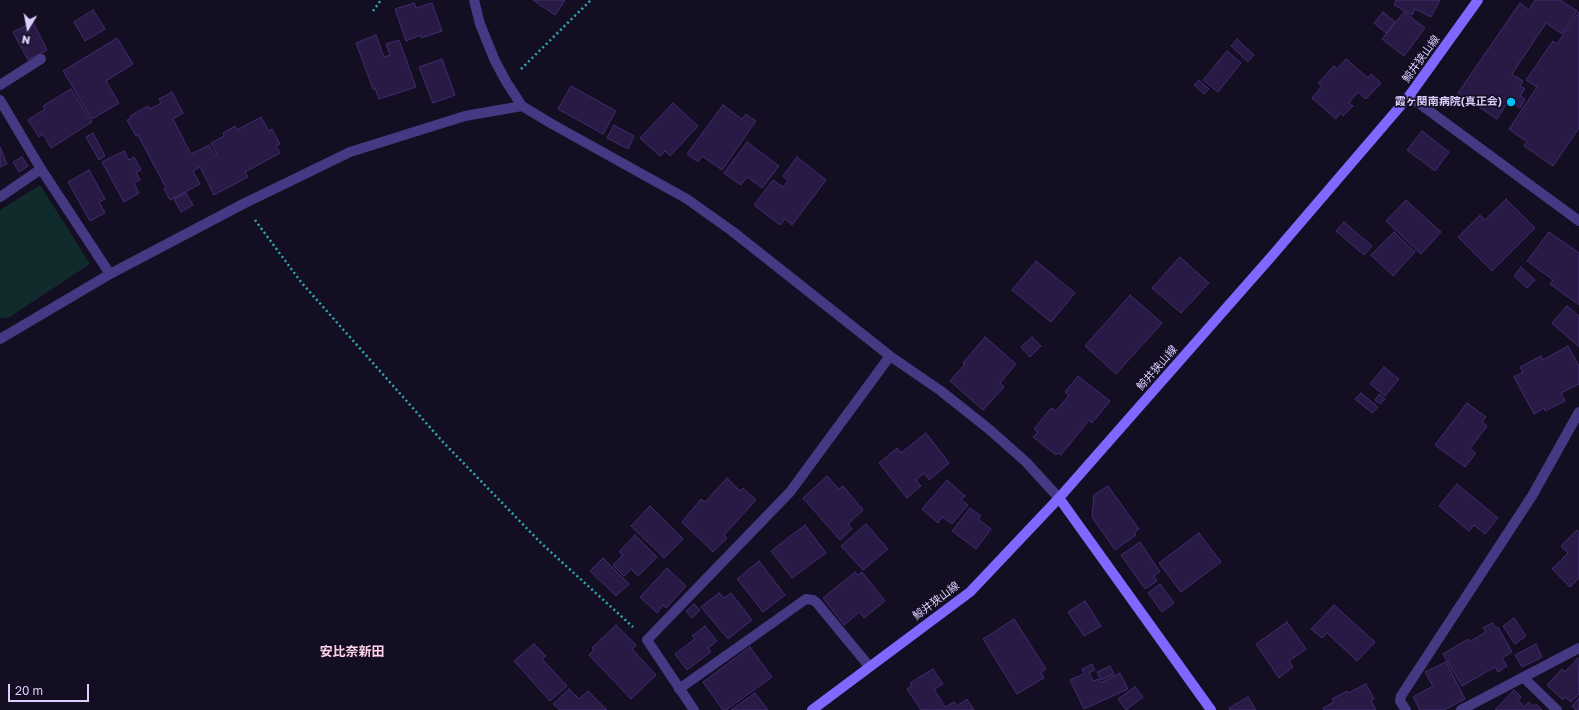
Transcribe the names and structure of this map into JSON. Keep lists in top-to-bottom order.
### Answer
{
  "streets": {
    "main road": ["鯨井狭山線"]
  },
  "districts": ["安比奈新田"],
  "places": ["霞ヶ関南病院(真正会)"],
  "scale_bar": "20 m",
  "north": "bottom"
}
